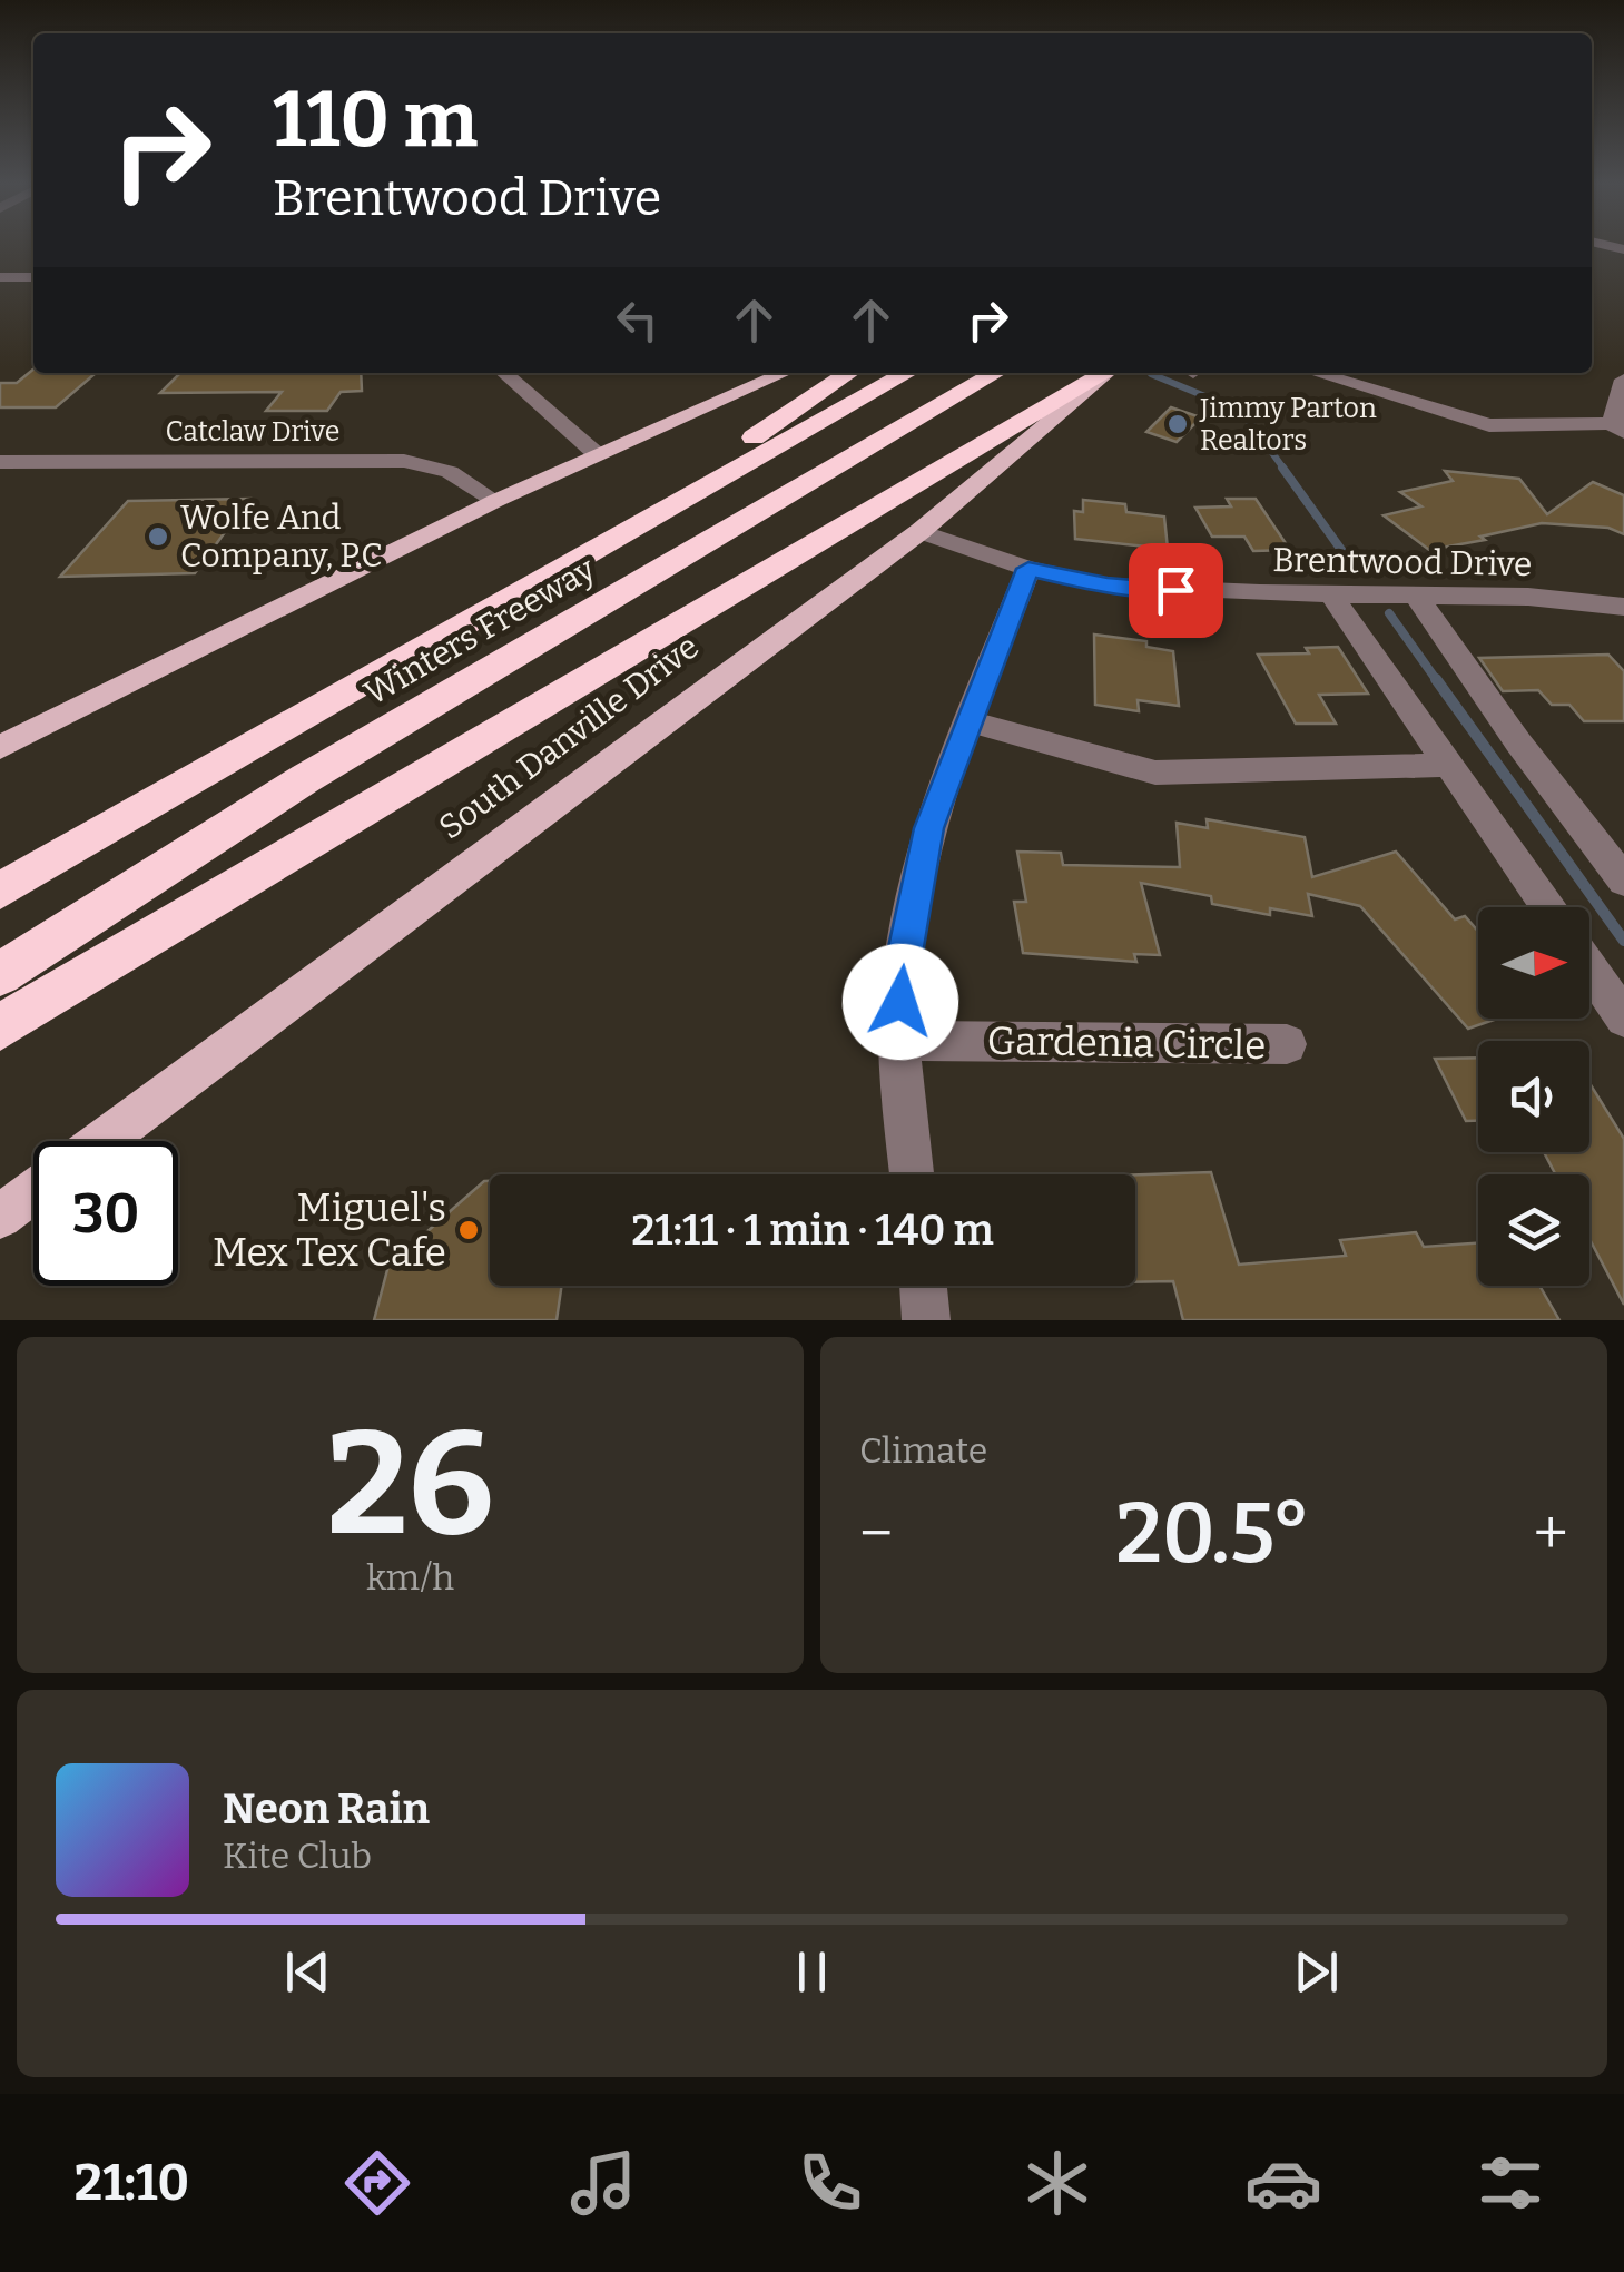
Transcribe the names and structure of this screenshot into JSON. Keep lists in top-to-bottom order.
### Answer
{
  "streets": {
    "highway": ["Winters Freeway"],
    "main road": ["South Danville Drive"],
    "street": ["Catclaw Drive", "Brentwood Drive", "Gardenia Circle"]
  },
  "crossings": [
    ["Brentwood Drive", "South Danville Drive"]
  ],
  "places": ["Jimmy Parton Realtors", "Wolfe And Company, P.C", "Miguel's Mex Tex Cafe"],
  "north": "right",
  "page": {
    "turn": ["110 m", "Brentwood Drive"],
    "limit": "30",
    "trip": "21:11 · 1 min · 140 m",
    "tile": [
      ["26", "km/h"],
      "Climate"
    ],
    "heat": ["−", "20.5°", "+"],
    "song": ["Neon Rain", "Kite Club"],
    "tabs": "21:10"
  }
}
